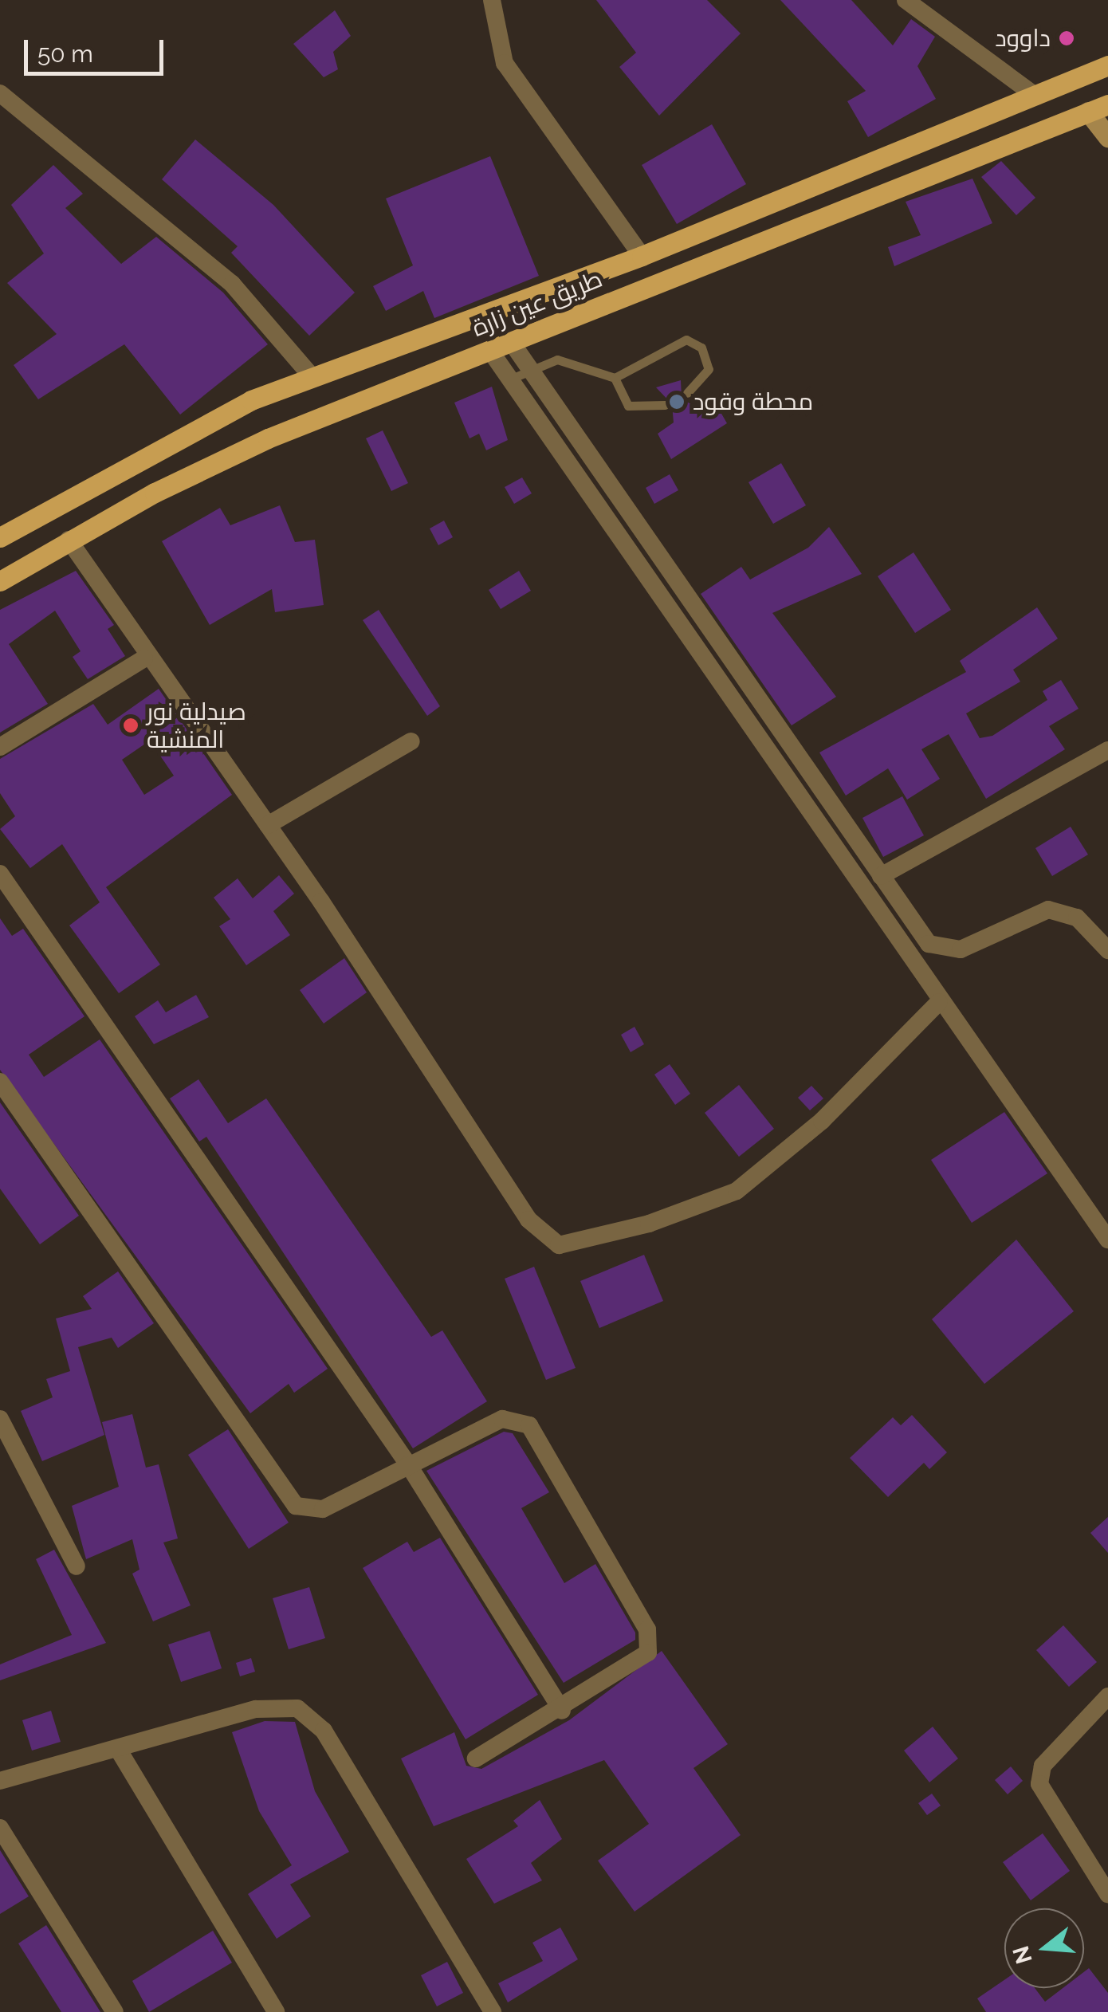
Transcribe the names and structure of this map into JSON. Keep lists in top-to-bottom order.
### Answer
{
  "streets": {
    "main road": ["طريق عين زارة"]
  },
  "places": ["داوود", "محطة وقود", "صيدلية نور المنشية"],
  "scale_bar": "50 m",
  "north": "left"
}
